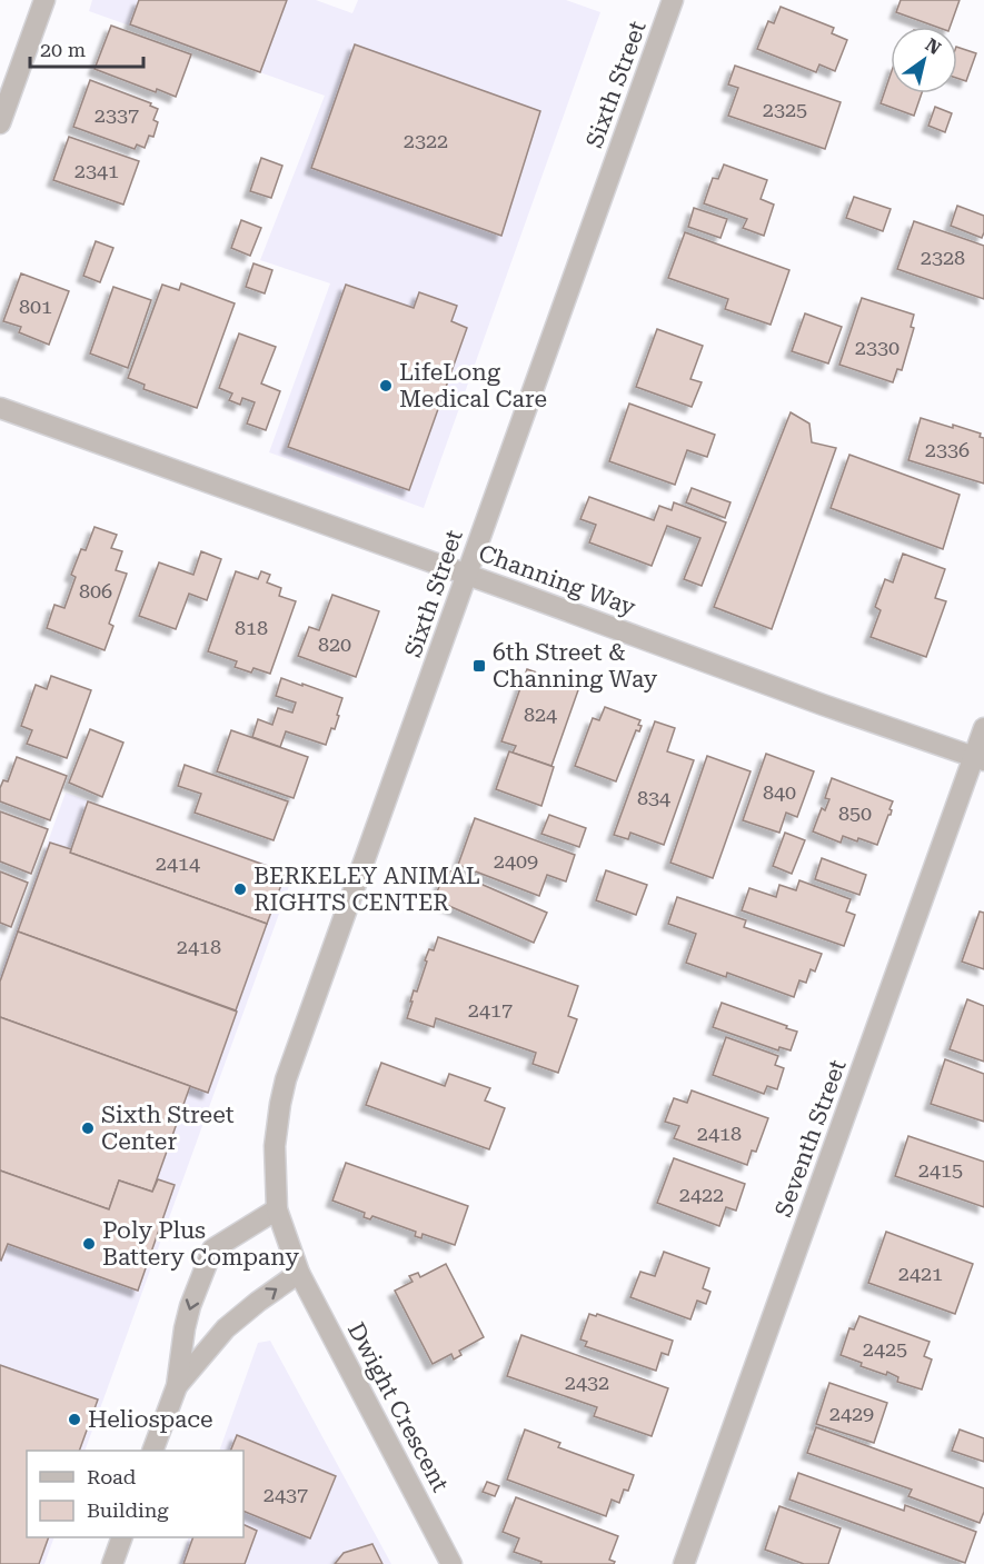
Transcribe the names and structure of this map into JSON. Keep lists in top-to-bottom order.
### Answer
{
  "streets": {
    "street": [
      "Sixth Street",
      "Channing Way",
      "Seventh Street",
      "Dwight Crescent"
    ]
  },
  "crossings": [
    ["Sixth Street", "Channing Way"],
    ["Sixth Street", "Dwight Crescent"],
    ["Channing Way", "Seventh Street"]
  ],
  "places": {
    "other": [
      "LifeLong Medical Care",
      "BERKELEY ANIMAL RIGHTS CENTER",
      "Sixth Street Center",
      "Poly Plus Battery Company",
      "Heliospace"
    ],
    "transit": ["6th Street & Channing Way"]
  },
  "house_numbers": [
    "2325",
    "2337",
    "2322",
    "2341",
    "2328",
    "801",
    "2330",
    "2336",
    "806",
    "818",
    "820",
    "824",
    "840",
    "834",
    "850",
    "2409",
    "2414",
    "2418",
    "2417",
    "2418",
    "2415",
    "2422",
    "2421",
    "2425",
    "2432",
    "2429",
    "2437"
  ],
  "legend": ["Road", "Building"],
  "scale_bar": "20 m",
  "north": "top right"
}
